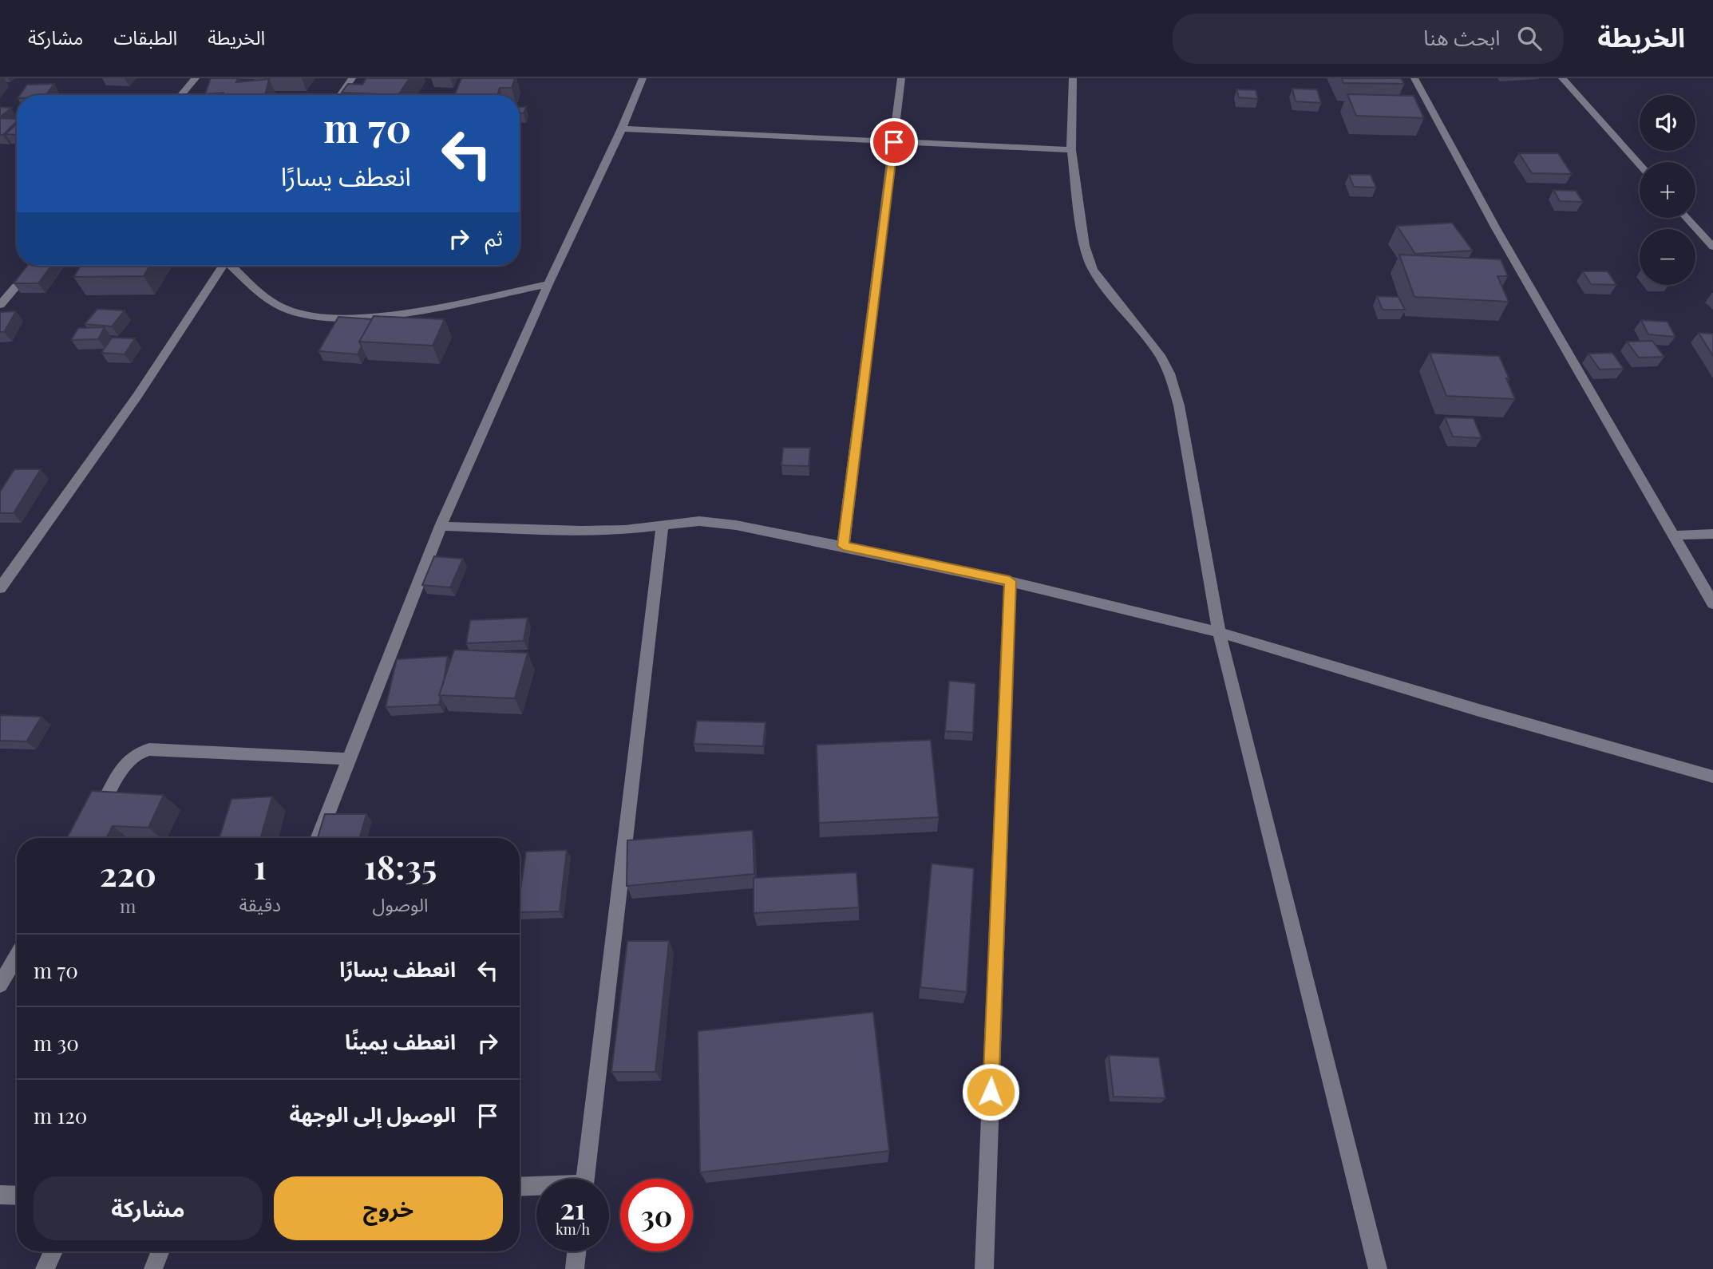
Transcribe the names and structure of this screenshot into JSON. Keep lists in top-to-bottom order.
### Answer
{
  "page": {
    "header": "الخريطة",
    "search": "ابحث هنا",
    "nav": ["الخريطة", "الطبقات", "مشاركة"],
    "map_buttons": ["+", "−"],
    "turn": ["70 m", "انعطف يسارًا"],
    "then": "ثم",
    "eta": [
      "18:35",
      "الوصول",
      "1",
      "دقيقة",
      "220",
      "m"
    ],
    "list": [
      {
        "name": "انعطف يسارًا",
        "value": "70 m"
      },
      {
        "name": "انعطف يمينًا",
        "value": "30 m"
      },
      {
        "name": "الوصول إلى الوجهة",
        "value": "120 m"
      }
    ],
    "buttons": ["خروج", "مشاركة"],
    "speed": "21 km/h",
    "limit": "30"
  }
}
